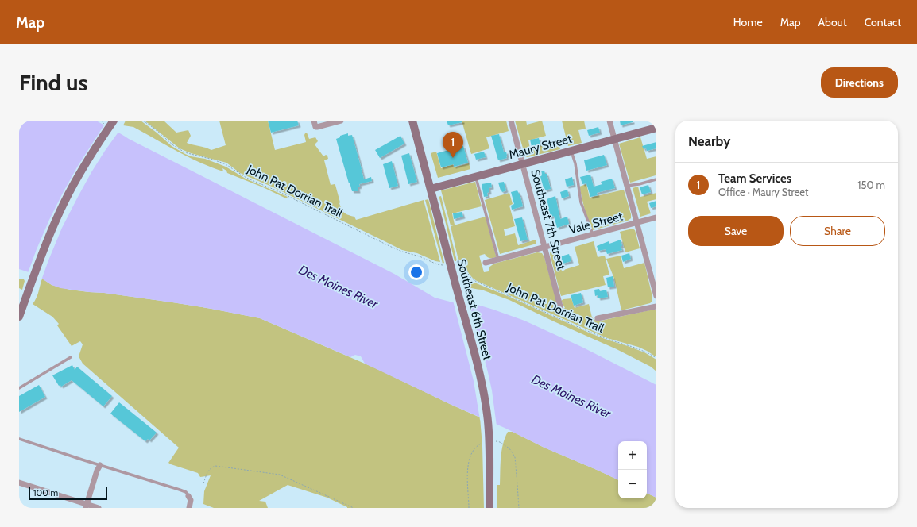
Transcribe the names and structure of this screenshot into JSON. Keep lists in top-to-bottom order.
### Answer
{
  "streets": {
    "main road": ["Maury Street", "Southeast 6th Street"],
    "street": ["Southeast 7th Street", "Vale Street"],
    "path": ["John Pat Dorrian Trail"]
  },
  "crossings": [
    ["Maury Street", "Southeast 7th Street"],
    ["Maury Street", "Southeast 6th Street"],
    ["Southeast 7th Street", "Vale Street"]
  ],
  "water": ["Des Moines River"],
  "scale_bar": "100 m",
  "page": {
    "header": "Map",
    "nav": [
      "Home",
      "Map",
      "About",
      "Contact"
    ],
    "buttons": [
      "Directions",
      ["Save", "Share"]
    ],
    "title": "Find us",
    "heading": "Nearby",
    "pins": "1",
    "list": [
      {
        "mark": "1",
        "name": "Team Services",
        "note": "Office · Maury Street",
        "value": "150 m"
      }
    ],
    "map_buttons": ["+", "−"],
    "scale": "100 m"
  }
}
